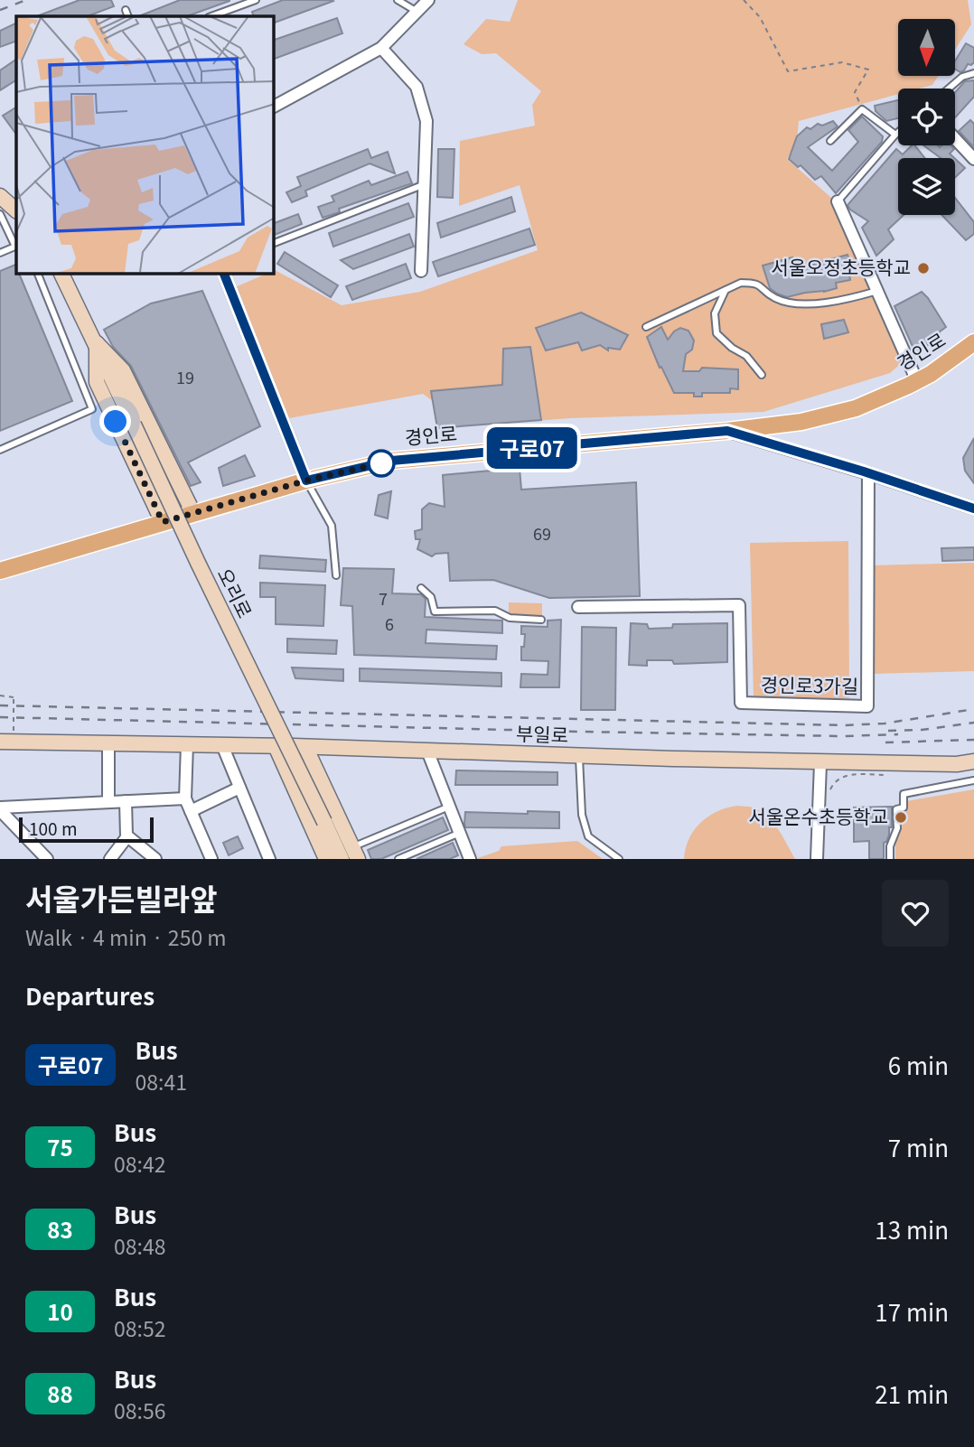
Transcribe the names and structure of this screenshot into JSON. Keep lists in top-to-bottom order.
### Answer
{
  "streets": {
    "main road": ["경인로", "오리로", "부일로"],
    "street": ["경인로3가길"]
  },
  "crossings": [
    ["경인로", "오리로"]
  ],
  "places": ["서울오정초등학교", "서울온수초등학교"],
  "lines": ["bus line 구로07"],
  "house_numbers": [
    "19",
    "69",
    "7",
    "6"
  ],
  "scale_bar": "100 m",
  "north": "bottom",
  "page": {
    "on_map": "구로07",
    "scale": "100 m",
    "heading": [
      ["서울가든빌라앞", "Walk · 4 min · 250 m"],
      "Departures"
    ],
    "list": [
      {
        "mark": "구로07",
        "name": "Bus",
        "note": "08:41",
        "value": "6 min"
      },
      {
        "mark": "75",
        "name": "Bus",
        "note": "08:42",
        "value": "7 min"
      },
      {
        "mark": "83",
        "name": "Bus",
        "note": "08:48",
        "value": "13 min"
      },
      {
        "mark": "10",
        "name": "Bus",
        "note": "08:52",
        "value": "17 min"
      },
      {
        "mark": "88",
        "name": "Bus",
        "note": "08:56",
        "value": "21 min"
      }
    ]
  }
}
